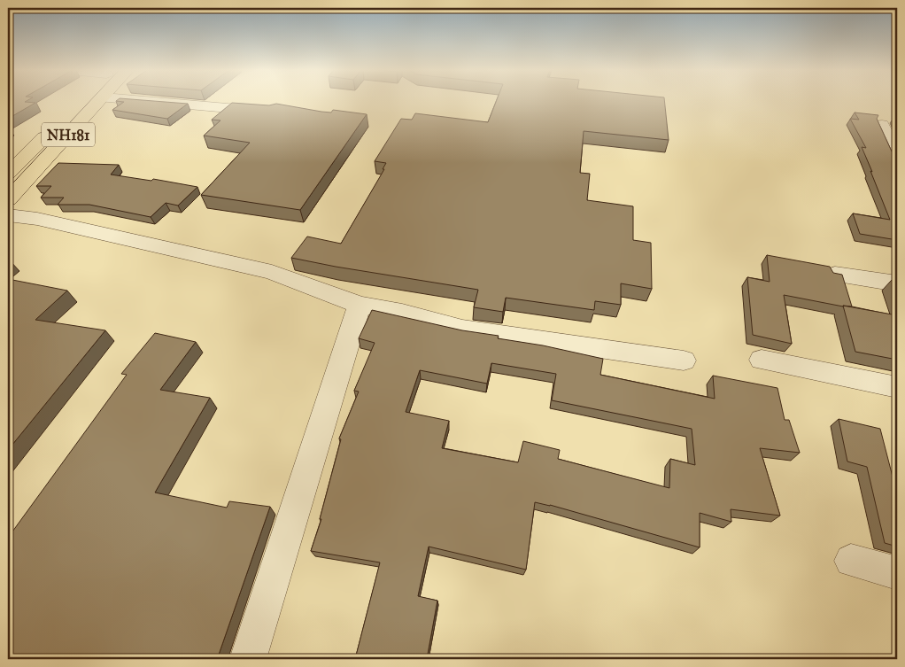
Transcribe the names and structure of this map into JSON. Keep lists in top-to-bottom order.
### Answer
{
  "streets": {
    "highway": ["NH181"]
  }
}
